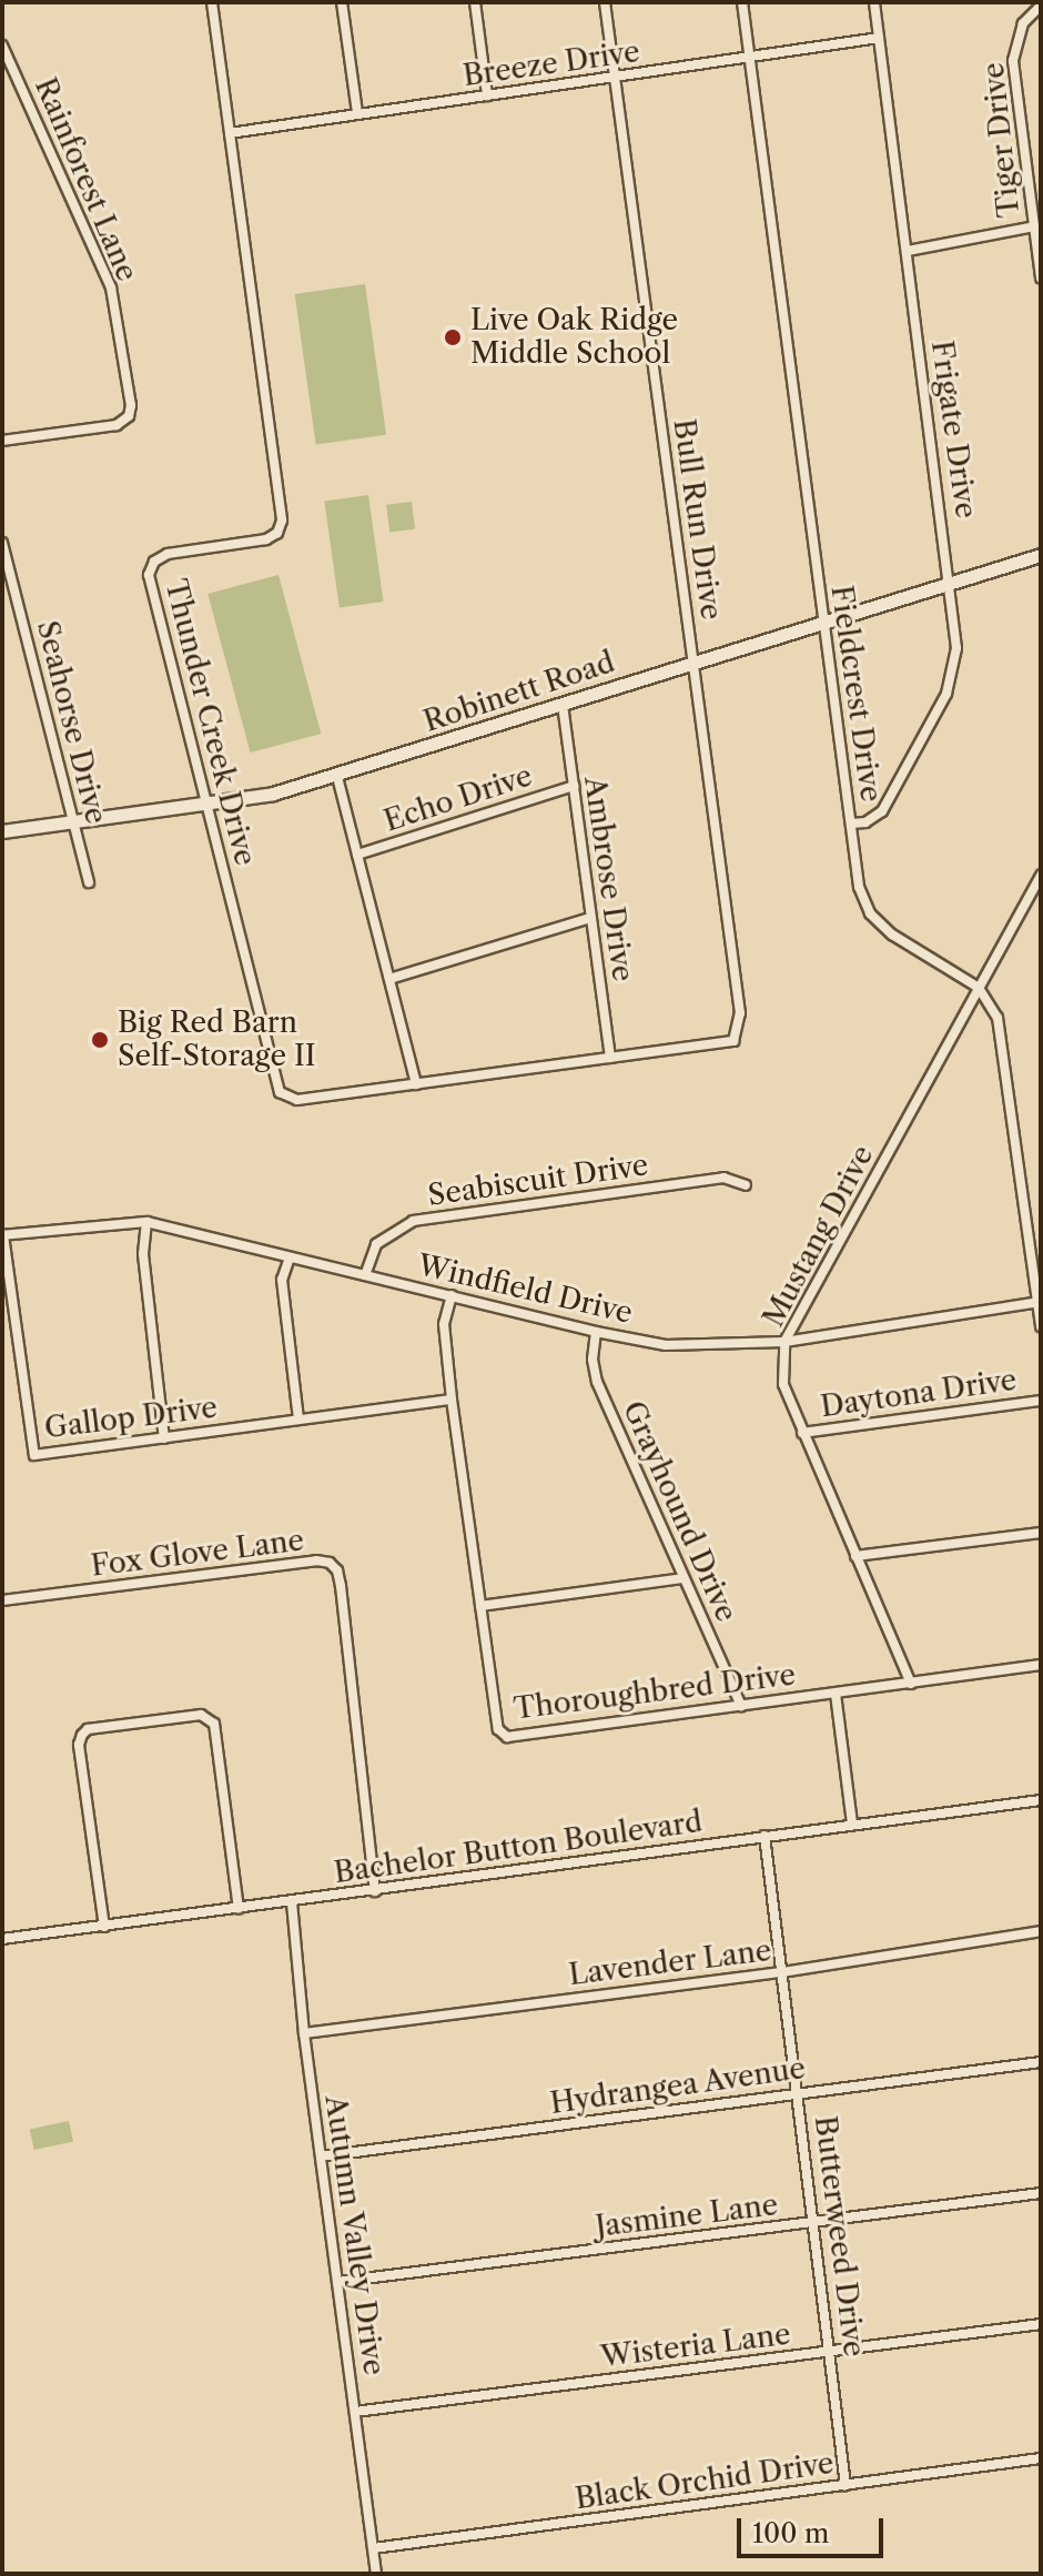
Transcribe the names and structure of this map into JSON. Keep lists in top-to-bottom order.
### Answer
{
  "streets": {
    "street": [
      "Breeze Drive",
      "Tiger Drive",
      "Rainforest Lane",
      "Frigate Drive",
      "Bull Run Drive",
      "Robinett Road",
      "Fieldcrest Drive",
      "Seahorse Drive",
      "Thunder Creek Drive",
      "Echo Drive",
      "Ambrose Drive",
      "Seabiscuit Drive",
      "Mustang Drive",
      "Windfield Drive",
      "Daytona Drive",
      "Gallop Drive",
      "Grayhound Drive",
      "Fox Glove Lane",
      "Thoroughbred Drive",
      "Bachelor Button Boulevard",
      "Lavender Lane",
      "Hydrangea Avenue",
      "Jasmine Lane",
      "Autumn Valley Drive",
      "Butterweed Drive",
      "Wisteria Lane",
      "Black Orchid Drive"
    ]
  },
  "crossings": [
    ["Breeze Drive", "Frigate Drive"],
    ["Breeze Drive", "Bull Run Drive"],
    ["Breeze Drive", "Fieldcrest Drive"],
    ["Breeze Drive", "Thunder Creek Drive"],
    ["Frigate Drive", "Robinett Road"],
    ["Frigate Drive", "Fieldcrest Drive"],
    ["Bull Run Drive", "Robinett Road"],
    ["Bull Run Drive", "Thunder Creek Drive"],
    ["Robinett Road", "Fieldcrest Drive"],
    ["Robinett Road", "Seahorse Drive"],
    ["Robinett Road", "Thunder Creek Drive"],
    ["Robinett Road", "Ambrose Drive"],
    ["Fieldcrest Drive", "Mustang Drive"],
    ["Fieldcrest Drive", "Windfield Drive"],
    ["Thunder Creek Drive", "Ambrose Drive"],
    ["Echo Drive", "Ambrose Drive"],
    ["Seabiscuit Drive", "Windfield Drive"],
    ["Mustang Drive", "Windfield Drive"],
    ["Mustang Drive", "Daytona Drive"],
    ["Mustang Drive", "Thoroughbred Drive"],
    ["Windfield Drive", "Gallop Drive"],
    ["Windfield Drive", "Grayhound Drive"],
    ["Windfield Drive", "Thoroughbred Drive"],
    ["Gallop Drive", "Thoroughbred Drive"],
    ["Grayhound Drive", "Thoroughbred Drive"],
    ["Fox Glove Lane", "Bachelor Button Boulevard"],
    ["Bachelor Button Boulevard", "Autumn Valley Drive"],
    ["Bachelor Button Boulevard", "Butterweed Drive"],
    ["Lavender Lane", "Autumn Valley Drive"],
    ["Lavender Lane", "Butterweed Drive"],
    ["Hydrangea Avenue", "Autumn Valley Drive"],
    ["Hydrangea Avenue", "Butterweed Drive"],
    ["Jasmine Lane", "Autumn Valley Drive"],
    ["Jasmine Lane", "Butterweed Drive"],
    ["Autumn Valley Drive", "Wisteria Lane"],
    ["Autumn Valley Drive", "Black Orchid Drive"],
    ["Butterweed Drive", "Wisteria Lane"],
    ["Butterweed Drive", "Black Orchid Drive"]
  ],
  "places": ["Live Oak Ridge Middle School", "Big Red Barn Self-Storage II"],
  "scale_bar": "100 m"
}
